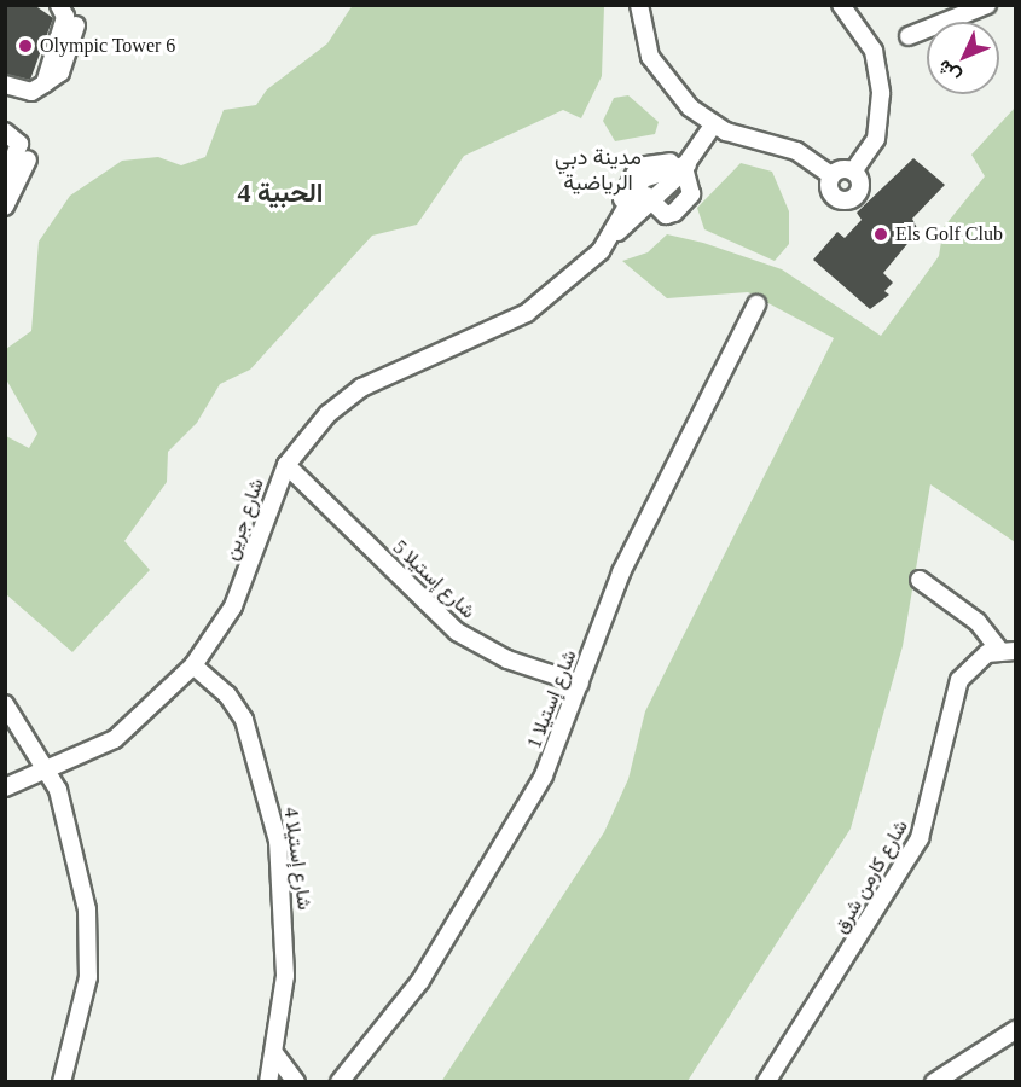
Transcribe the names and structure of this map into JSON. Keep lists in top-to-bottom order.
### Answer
{
  "streets": {
    "street": [
      "شارع جرين",
      "شارع إستيلا 5",
      "شارع إستيلا 1",
      "شارع إستيلا 4",
      "شارع كارمن شرق"
    ]
  },
  "crossings": [
    ["شارع جرين", "شارع إستيلا 5"],
    ["شارع جرين", "شارع إستيلا 4"],
    ["شارع إستيلا 5", "شارع إستيلا 1"]
  ],
  "districts": ["مدينة دبي الرياضية", "الحبية 4"],
  "places": ["Olympic Tower 6", "Els Golf Club"],
  "north": "bottom left"
}
